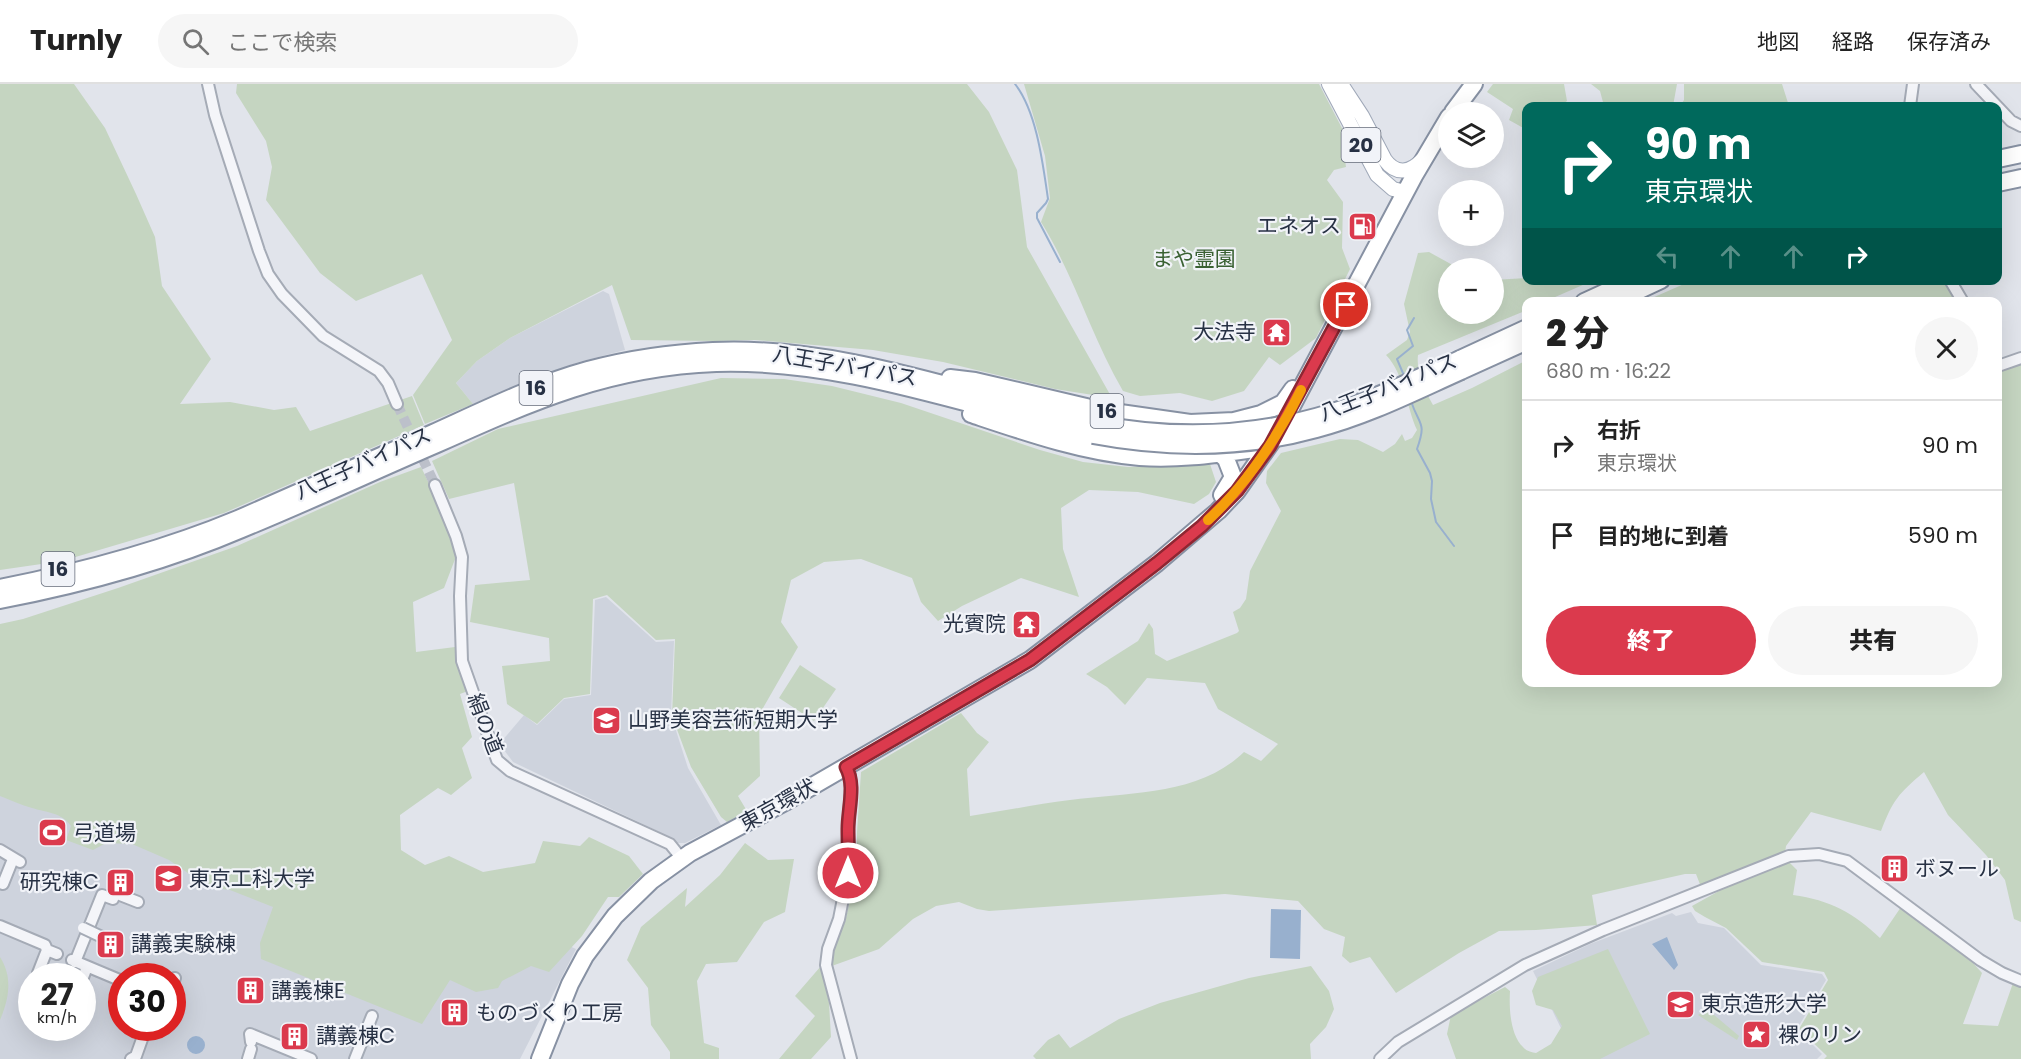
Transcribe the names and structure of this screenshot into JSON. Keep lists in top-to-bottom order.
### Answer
{
  "streets": {
    "highway": ["八王子バイパス", "16", "東京環状"],
    "main road": ["20"],
    "street": ["絹の道"]
  },
  "crossings": [
    ["20", "16"],
    ["20", "東京環状"],
    ["八王子バイパス", "16"],
    ["16", "東京環状"],
    ["絹の道", "東京環状"]
  ],
  "parks": ["まや霊園"],
  "places": {
    "fuel station": ["エネオス"],
    "temple": ["大法寺", "光賓院"],
    "school or university": ["山野美容芸術短期大学", "東京工科大学", "東京造形大学"],
    "sports": ["弓道場"],
    "building": [
      "ボヌール",
      "研究棟C",
      "講義実験棟",
      "講義棟E",
      "ものづくり工房",
      "講義棟C"
    ],
    "place": ["裸のリン"]
  },
  "page": {
    "header": "Turnly",
    "search": "ここで検索",
    "nav": ["地図", "経路", "保存済み"],
    "map_buttons": ["+", "−"],
    "turn": ["90 m", "東京環状"],
    "heading": ["2 分", "680 m · 16:22"],
    "list": [
      {
        "name": "右折",
        "note": "東京環状",
        "value": "90 m"
      },
      {
        "name": "目的地に到着",
        "value": "590 m"
      }
    ],
    "buttons": ["終了", "共有"],
    "speed": "27 km/h",
    "limit": "30"
  }
}
